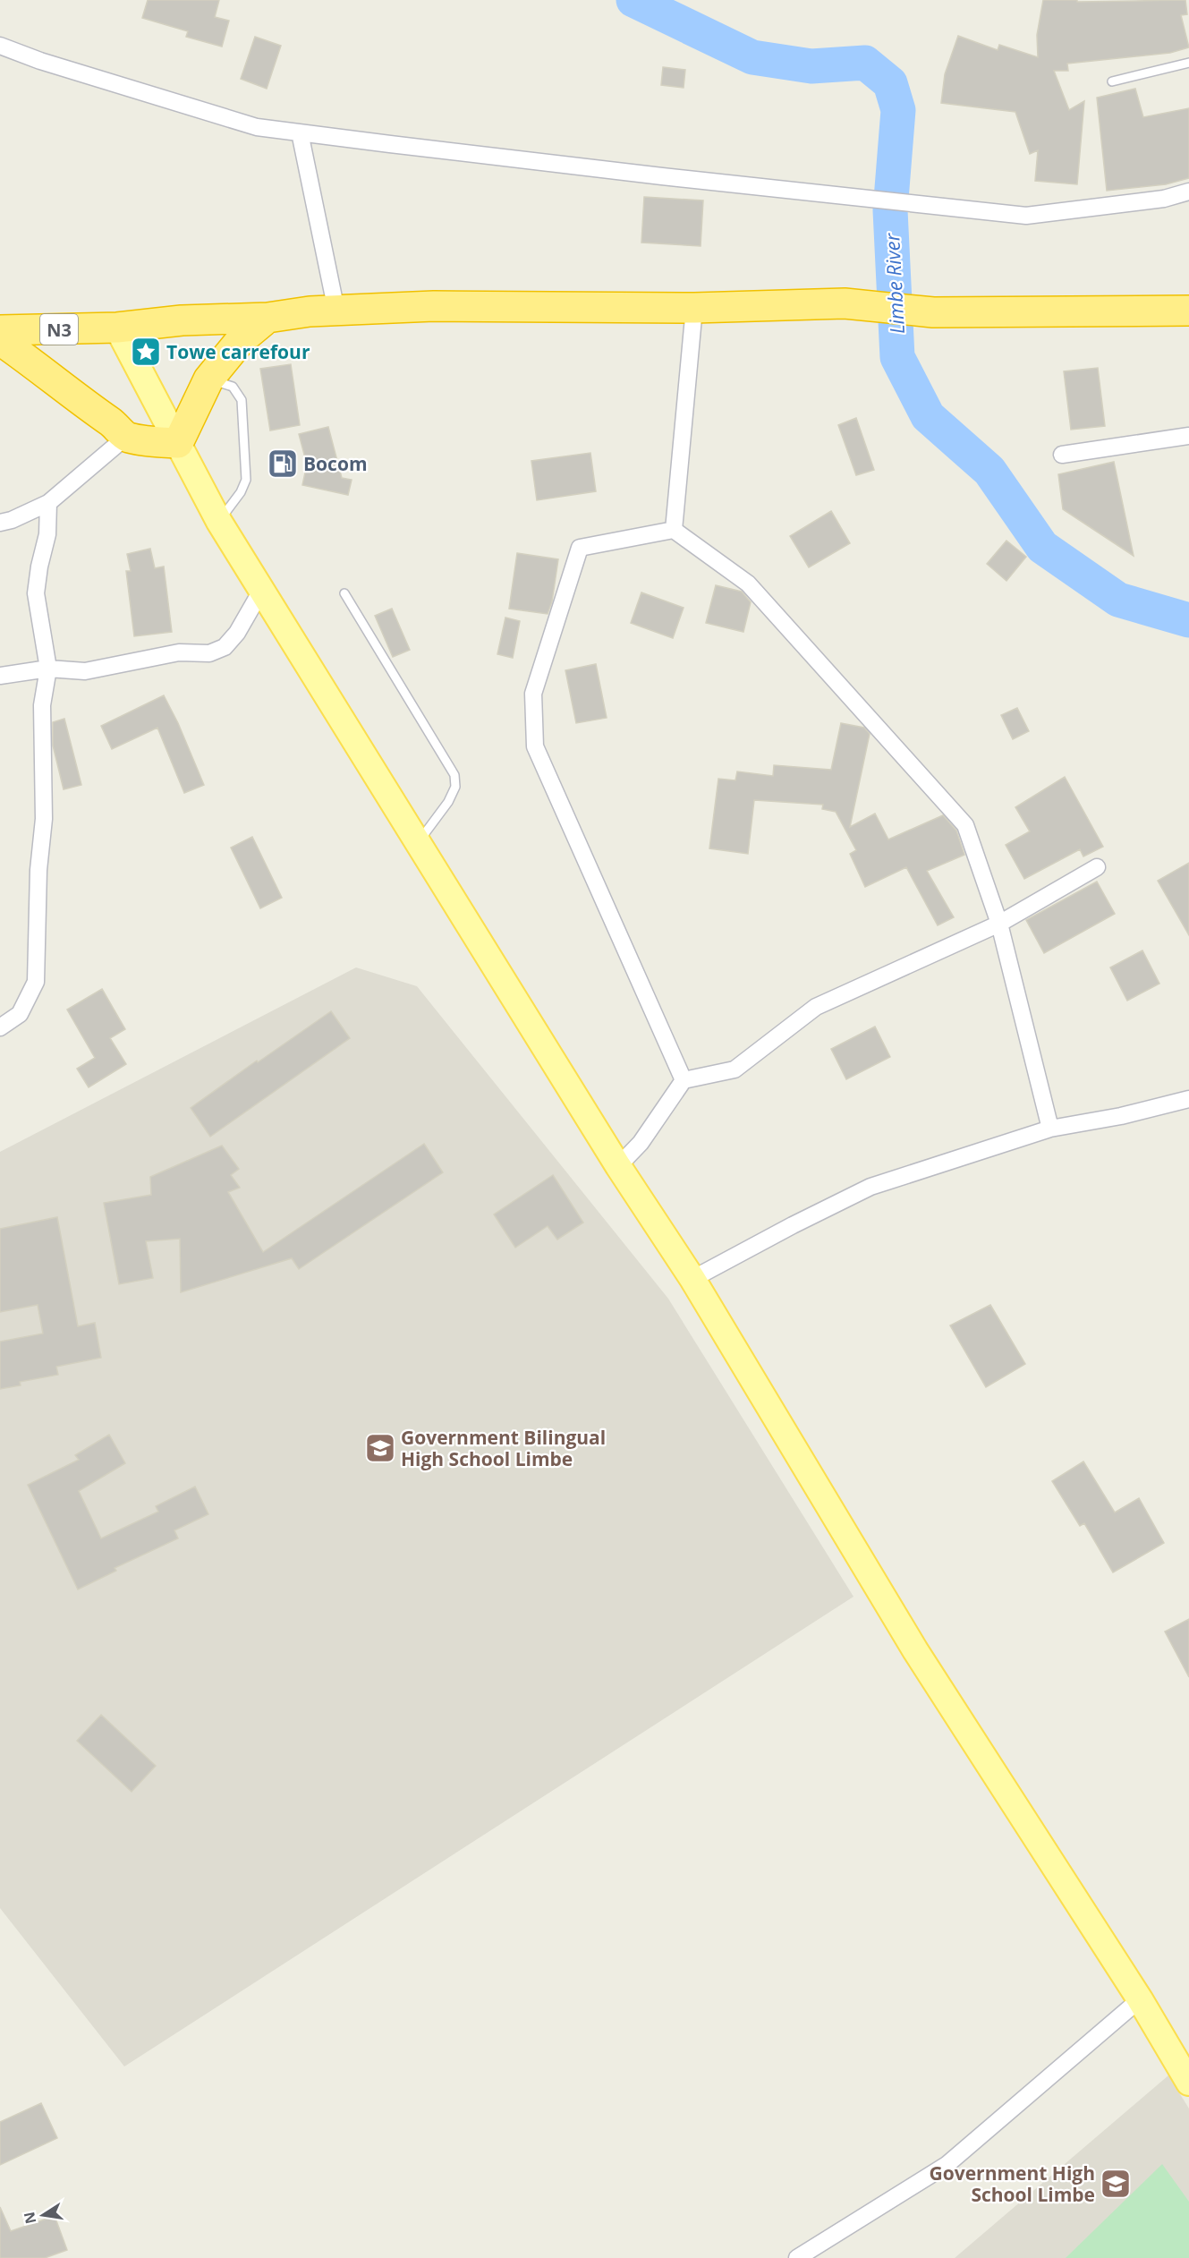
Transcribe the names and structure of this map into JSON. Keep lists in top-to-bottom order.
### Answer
{
  "streets": {
    "highway": ["N3"]
  },
  "water": ["Limbe River"],
  "places": {
    "place": ["Towe carrefour"],
    "fuel station": ["Bocom"],
    "school or university": ["Government Bilingual High School Limbe", "Government High School Limbe"]
  },
  "north": "left"
}
